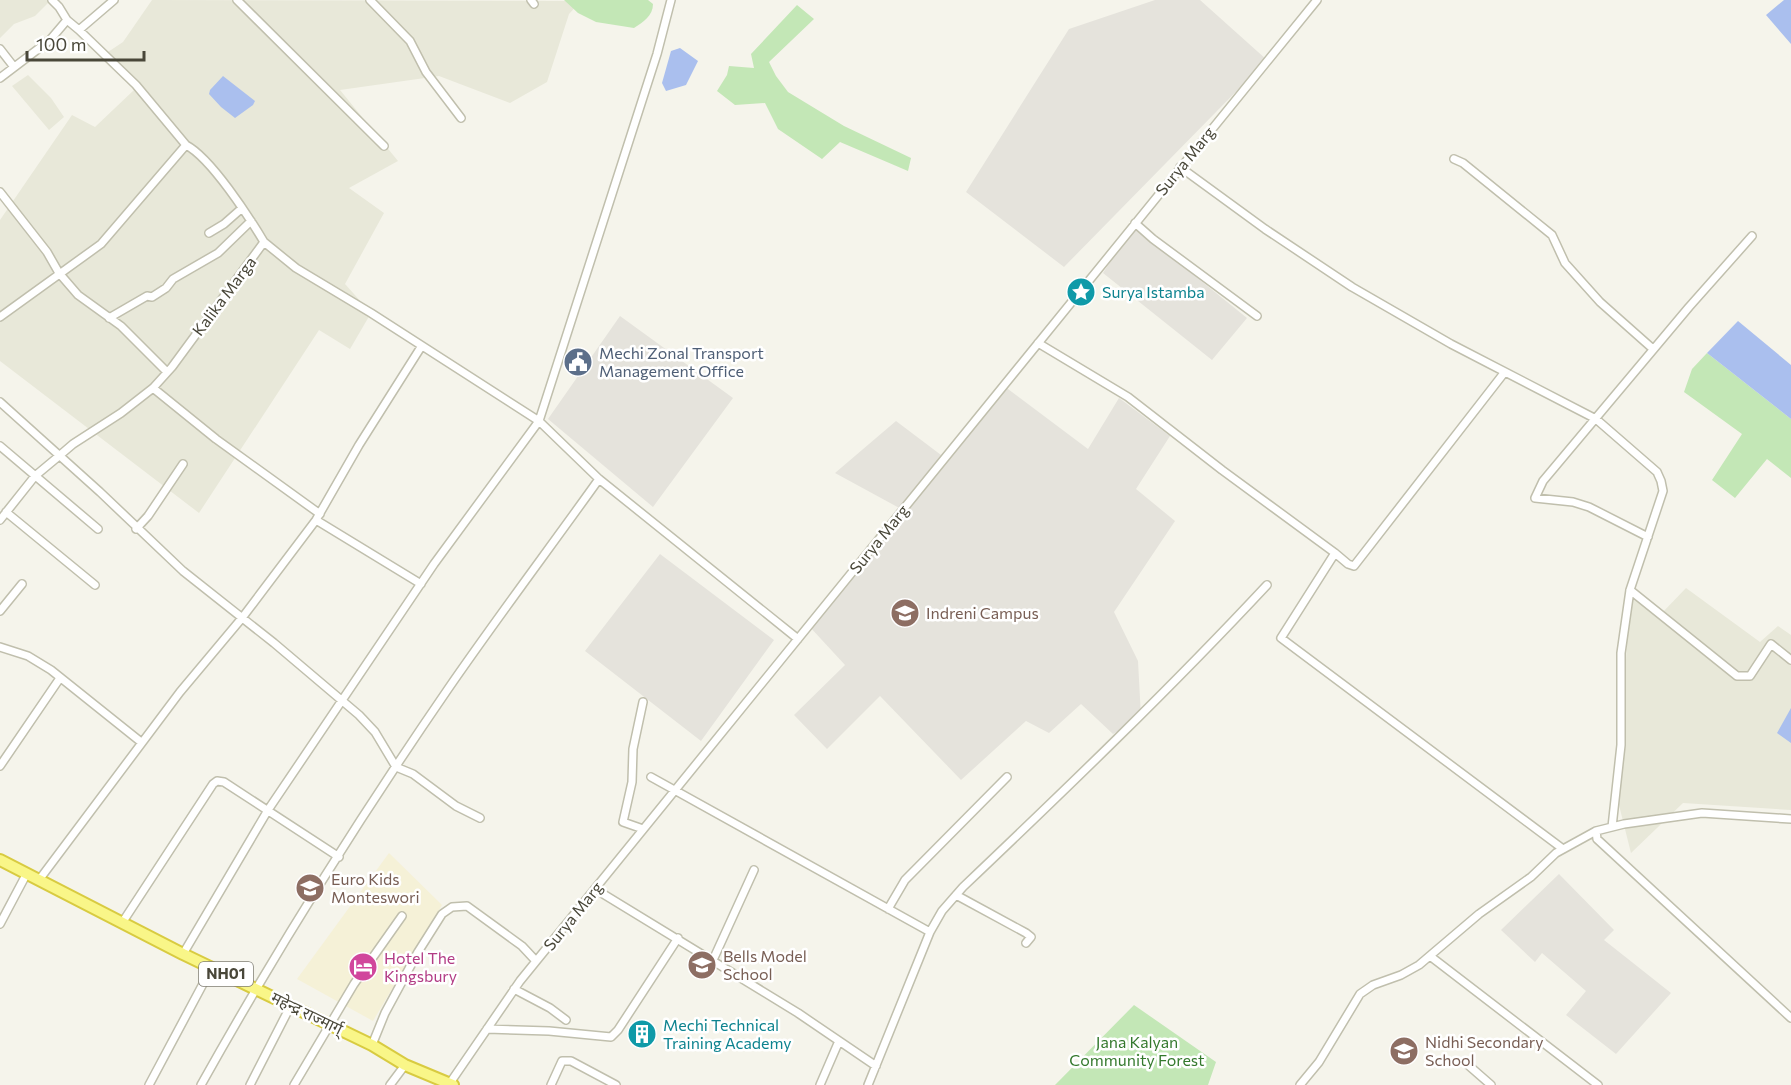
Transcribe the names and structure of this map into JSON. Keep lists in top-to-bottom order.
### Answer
{
  "streets": {
    "highway": ["NH01", "महेन्द्र राज्मार्ग्"],
    "street": ["Surya Marg", "Kalika Marga"]
  },
  "crossings": [
    ["Surya Marg", "महेन्द्र राज्मार्ग्"]
  ],
  "parks": ["Jana Kalyan Community Forest"],
  "places": {
    "place": ["Surya Istamba"],
    "public building": ["Mechi Zonal Transport Management Office"],
    "school or university": [
      "Indreni Campus",
      "Euro Kids Monteswori",
      "Bells Model School",
      "Nidhi Secondary School"
    ],
    "hotel": ["Hotel The Kingsbury"],
    "building": ["Mechi Technical Training Academy"]
  },
  "scale_bar": "100 m"
}
